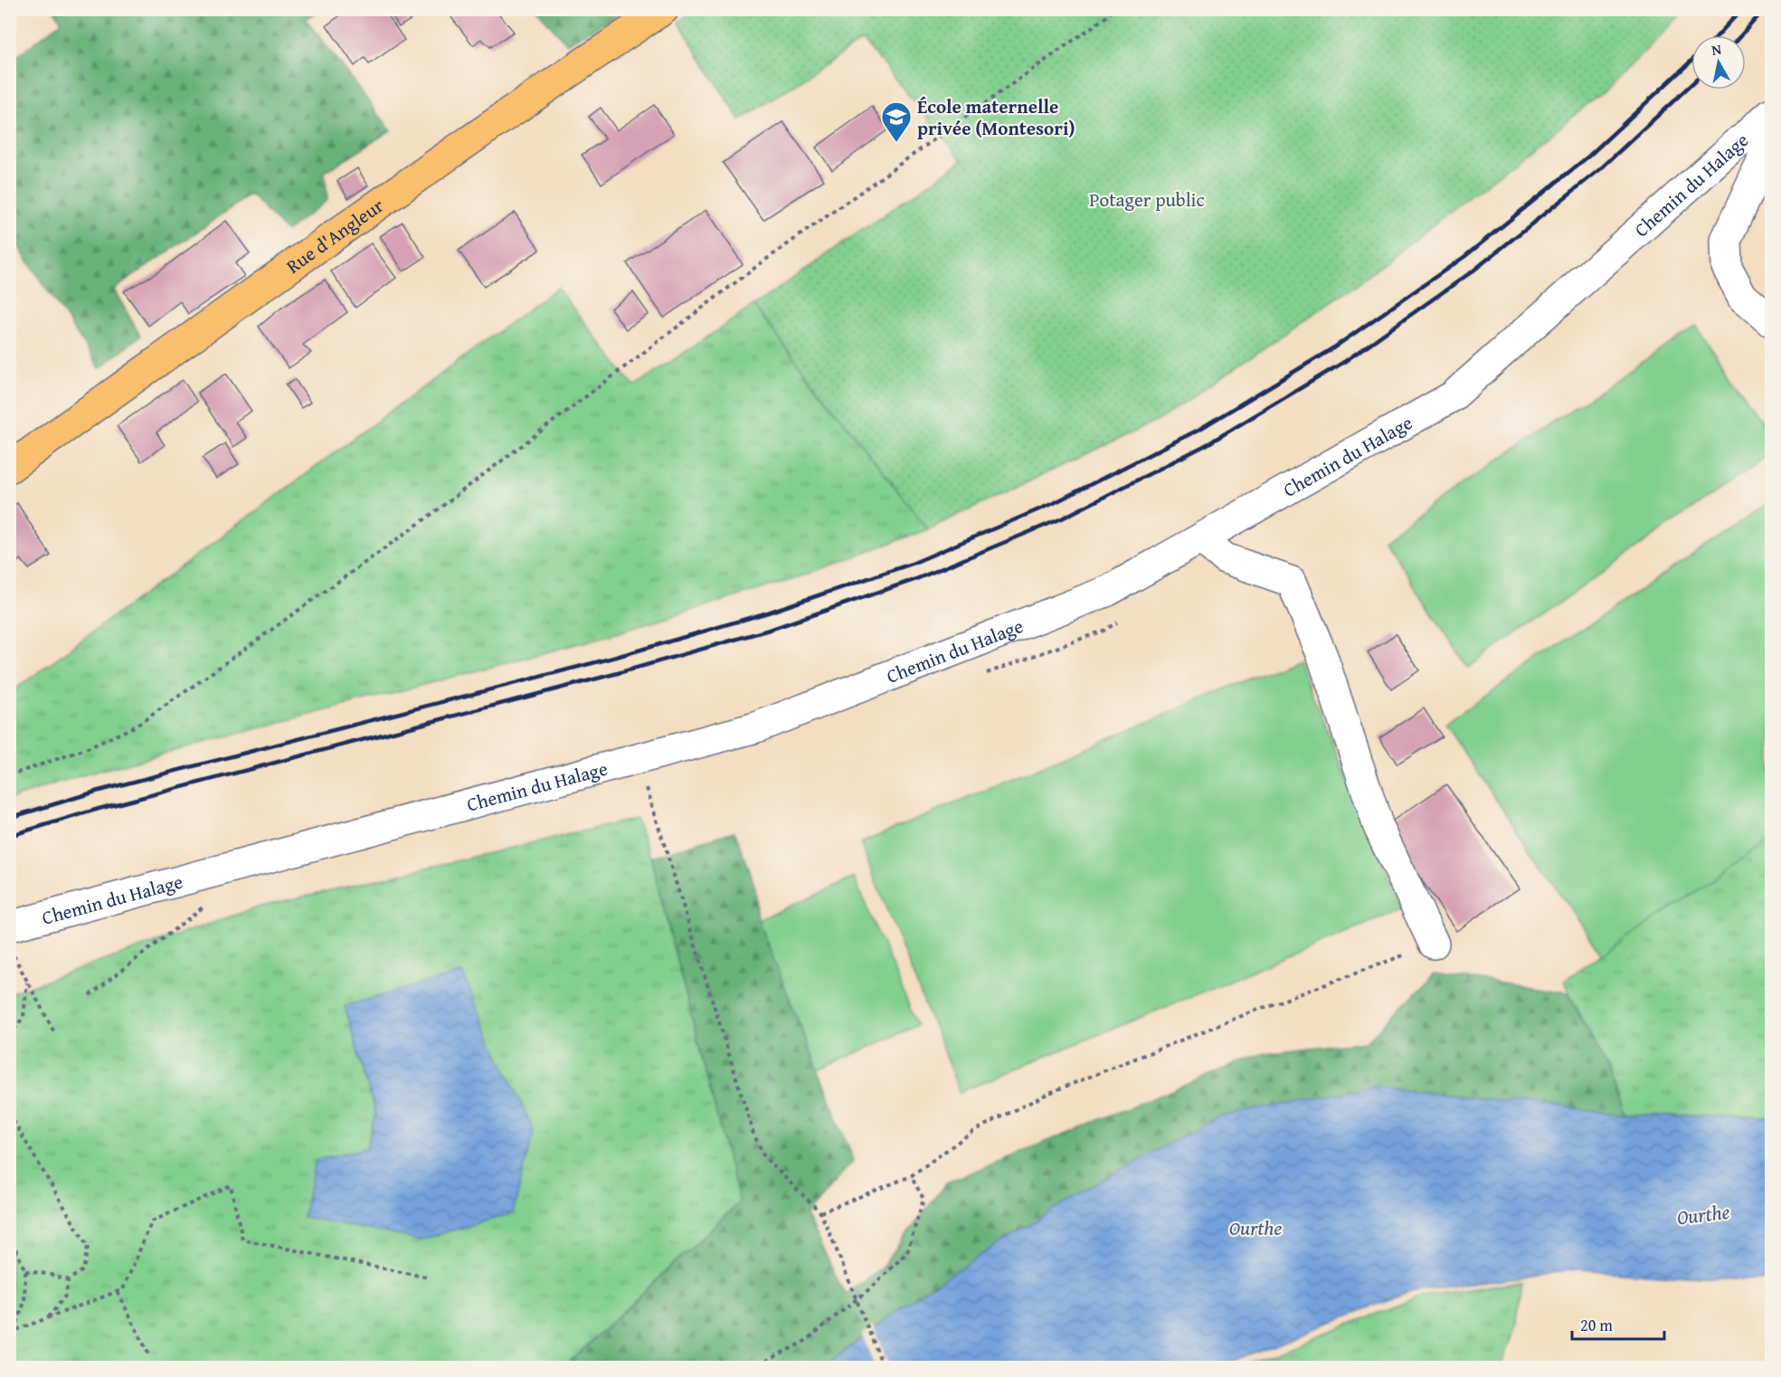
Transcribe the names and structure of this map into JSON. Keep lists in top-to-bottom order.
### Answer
{
  "streets": {
    "main road": ["Rue d'Angleur"],
    "street": ["Chemin du Halage"]
  },
  "water": ["Ourthe"],
  "parks": ["Potager public"],
  "places": {
    "school or university": ["École maternelle privée (Montesori)"]
  },
  "scale_bar": "20 m",
  "north": "top"
}
